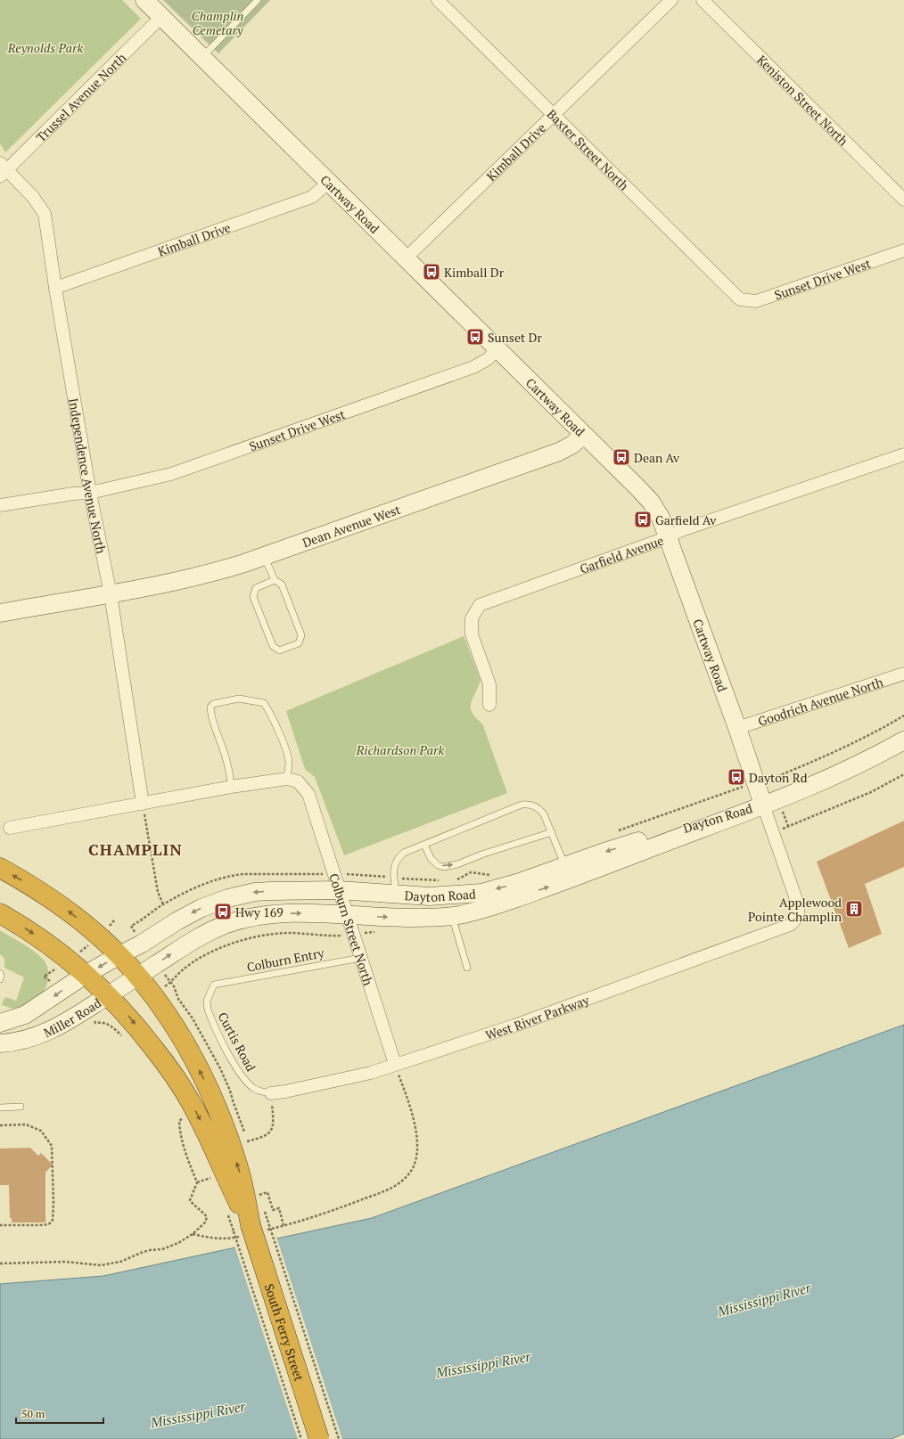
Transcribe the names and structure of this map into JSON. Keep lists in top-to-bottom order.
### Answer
{
  "streets": {
    "highway": ["South Ferry Street"],
    "street": [
      "Trussel Avenue North",
      "Keniston Street North",
      "Baxter Street North",
      "Kimball Drive",
      "Cartway Road",
      "Sunset Drive West",
      "Independence Avenue North",
      "Dean Avenue West",
      "Garfield Avenue",
      "Goodrich Avenue North",
      "Dayton Road",
      "Colburn Street North",
      "Miller Road",
      "West River Parkway"
    ],
    "lane": ["Colburn Entry", "Curtis Road"]
  },
  "crossings": [
    ["Trussel Avenue North", "Cartway Road"],
    ["Trussel Avenue North", "Independence Avenue North"],
    ["Baxter Street North", "Kimball Drive"],
    ["Baxter Street North", "Sunset Drive West"],
    ["Kimball Drive", "Cartway Road"],
    ["Kimball Drive", "Independence Avenue North"],
    ["Cartway Road", "Sunset Drive West"],
    ["Cartway Road", "Dean Avenue West"],
    ["Cartway Road", "Garfield Avenue"],
    ["Cartway Road", "Goodrich Avenue North"],
    ["Cartway Road", "Dayton Road"],
    ["Cartway Road", "West River Parkway"],
    ["Sunset Drive West", "Independence Avenue North"],
    ["Independence Avenue North", "Dean Avenue West"],
    ["Dayton Road", "Colburn Street North"],
    ["Dayton Road", "Miller Road"],
    ["Colburn Street North", "Colburn Entry"],
    ["Colburn Street North", "West River Parkway"],
    ["Colburn Entry", "Curtis Road"],
    ["West River Parkway", "Curtis Road"]
  ],
  "districts": ["CHAMPLIN"],
  "water": ["Mississippi River"],
  "parks": ["Champlin Cemetary", "Reynolds Park", "Richardson Park"],
  "places": {
    "bus stop": [
      "Kimball Dr",
      "Sunset Dr",
      "Dean Av",
      "Garfield Av",
      "Dayton Rd",
      "Hwy 169"
    ],
    "building": ["Applewood Pointe Champlin"]
  },
  "scale_bar": "50 m"
}
